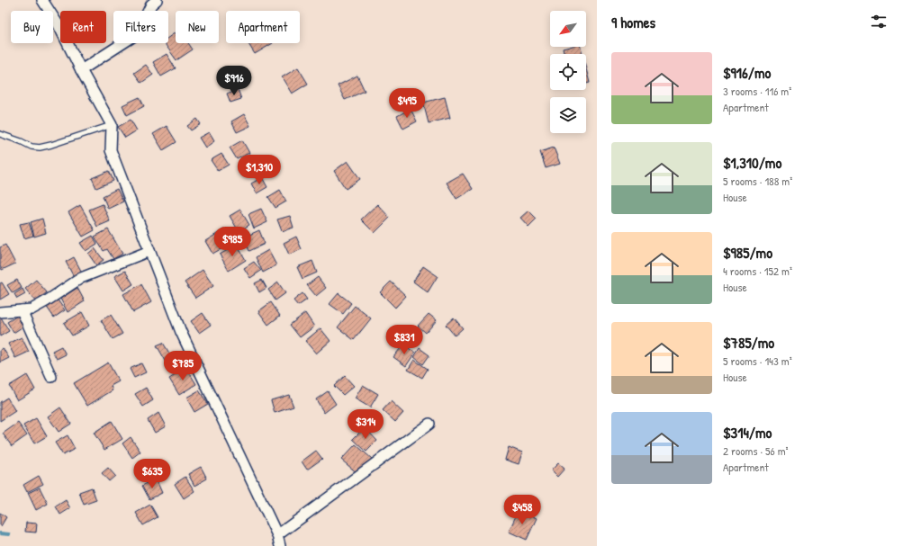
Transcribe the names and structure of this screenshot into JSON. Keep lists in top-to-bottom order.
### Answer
{
  "north": "bottom left",
  "page": {
    "heading": "9 homes",
    "chip": [
      "Buy",
      "Rent",
      "Filters",
      "New",
      "Apartment"
    ],
    "list": [
      {
        "name": "$916/mo",
        "note": "3 rooms · 116 m² · Apartment"
      },
      {
        "name": "$1,310/mo",
        "note": "5 rooms · 188 m² · House"
      },
      {
        "name": "$985/mo",
        "note": "4 rooms · 152 m² · House"
      },
      {
        "name": "$785/mo",
        "note": "5 rooms · 143 m² · House"
      },
      {
        "name": "$314/mo",
        "note": "2 rooms · 56 m² · Apartment"
      }
    ],
    "price": [
      "$916",
      "$495",
      "$1,310",
      "$985",
      "$831",
      "$785",
      "$314",
      "$635",
      "$458"
    ]
  }
}
